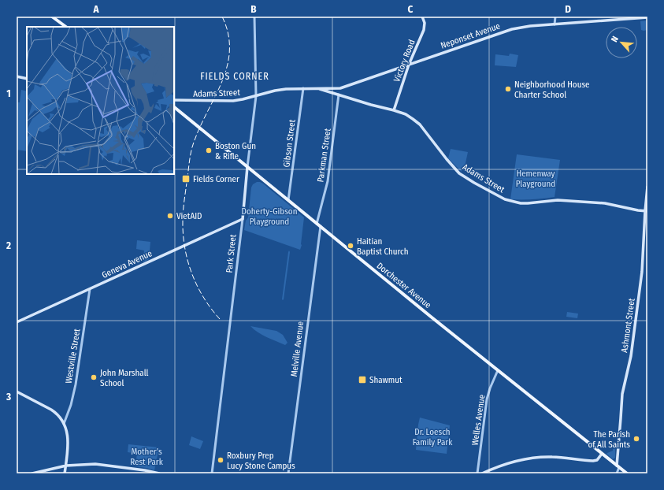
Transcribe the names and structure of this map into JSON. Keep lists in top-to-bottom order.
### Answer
{
  "streets": {
    "main road": [
      "Neponset Avenue",
      "Victory Road",
      "Adams Street",
      "Parkman Street",
      "Park Street",
      "Geneva Avenue",
      "Dorchester Avenue",
      "Ashmont Street"
    ],
    "street": [
      "Gibson Street",
      "Melville Avenue",
      "Westville Street",
      "Welles Avenue"
    ]
  },
  "crossings": [
    ["Neponset Avenue", "Victory Road"],
    ["Neponset Avenue", "Adams Street"],
    ["Neponset Avenue", "Parkman Street"],
    ["Victory Road", "Adams Street"],
    ["Adams Street", "Gibson Street"],
    ["Adams Street", "Parkman Street"],
    ["Adams Street", "Park Street"],
    ["Adams Street", "Ashmont Street"],
    ["Gibson Street", "Dorchester Avenue"],
    ["Parkman Street", "Dorchester Avenue"],
    ["Park Street", "Geneva Avenue"],
    ["Park Street", "Dorchester Avenue"],
    ["Geneva Avenue", "Westville Street"],
    ["Dorchester Avenue", "Ashmont Street"],
    ["Dorchester Avenue", "Melville Avenue"],
    ["Dorchester Avenue", "Welles Avenue"]
  ],
  "districts": ["FIELDS CORNER"],
  "parks": [
    "Hemenway Playground",
    "Doherty-Gibson Playground",
    "Dr. Loesch Family Park",
    "Mother’s Rest Park"
  ],
  "places": {
    "other": [
      "Neighborhood House Charter School",
      "Boston Gun & Rifle",
      "VietAID",
      "Haitian Baptist Church",
      "John Marshall School",
      "The Parish of All Saints",
      "Roxbury Prep Lucy Stone Campus"
    ],
    "transit": ["Fields Corner", "Shawmut"]
  },
  "north": "top left",
  "grid": {
    "columns": [
      "A",
      "B",
      "C",
      "D"
    ],
    "rows": ["1", "2", "3"]
  }
}
